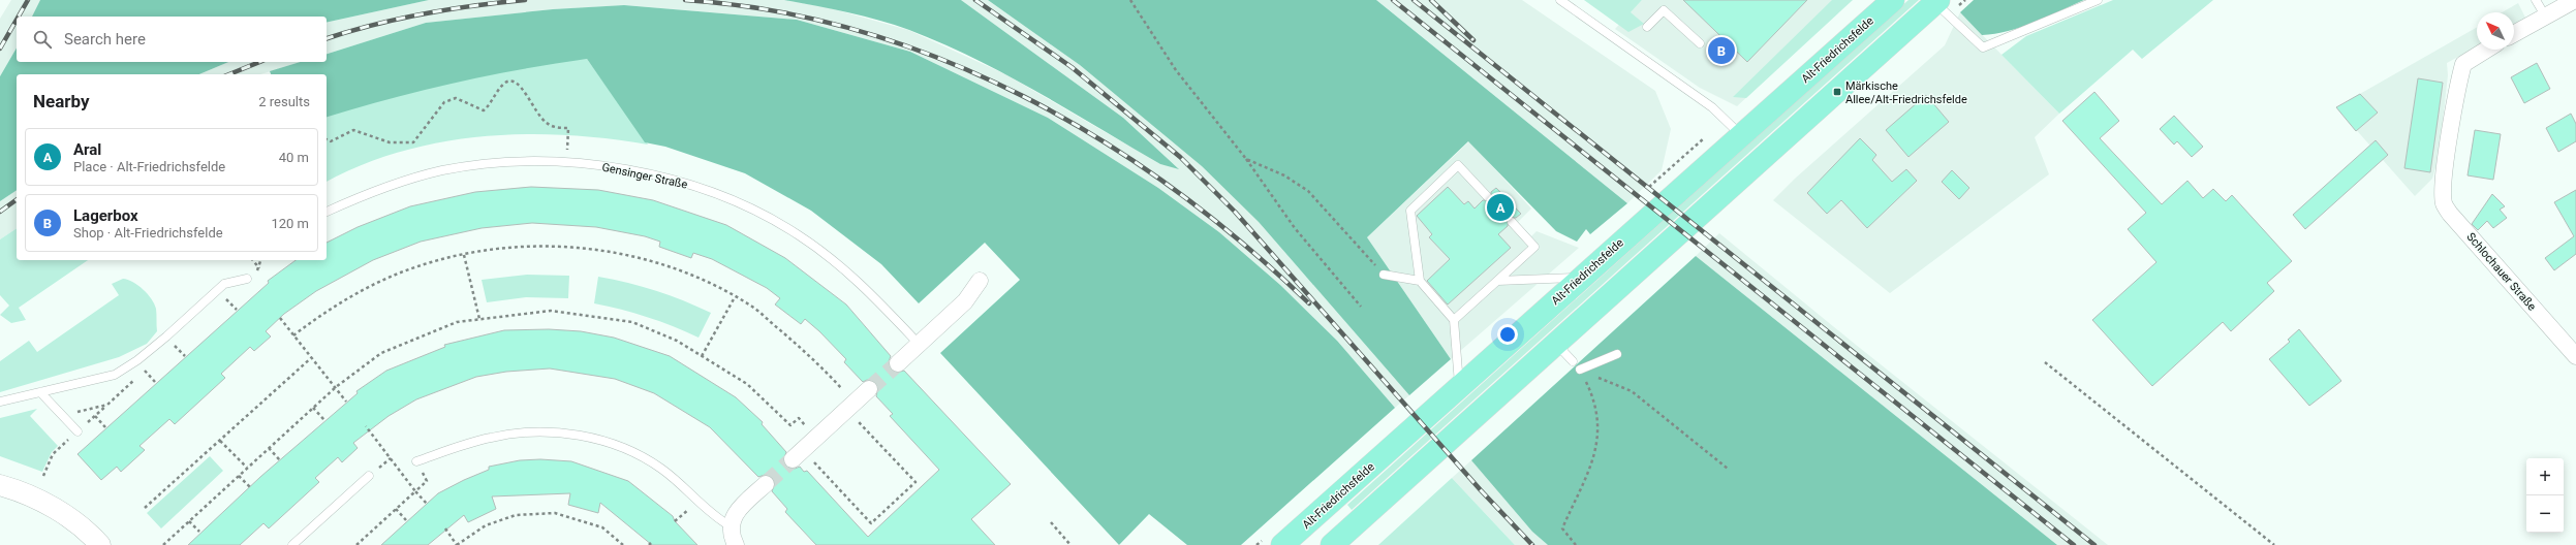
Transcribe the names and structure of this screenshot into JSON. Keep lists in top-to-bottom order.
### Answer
{
  "streets": {
    "main road": ["Alt-Friedrichsfelde"],
    "street": ["Schlochauer Straße"],
    "lane": ["Gensinger Straße"]
  },
  "places": {
    "transit": ["Märkische Allee/Alt-Friedrichsfelde"]
  },
  "north": "top left",
  "page": {
    "search": "Search here",
    "pins": ["B", "A"],
    "heading": ["Nearby", "2 results"],
    "list": [
      {
        "mark": "A",
        "name": "Aral",
        "note": "Place · Alt-Friedrichsfelde",
        "value": "40 m"
      },
      {
        "mark": "B",
        "name": "Lagerbox",
        "note": "Shop · Alt-Friedrichsfelde",
        "value": "120 m"
      }
    ],
    "map_buttons": ["+", "−"]
  }
}
